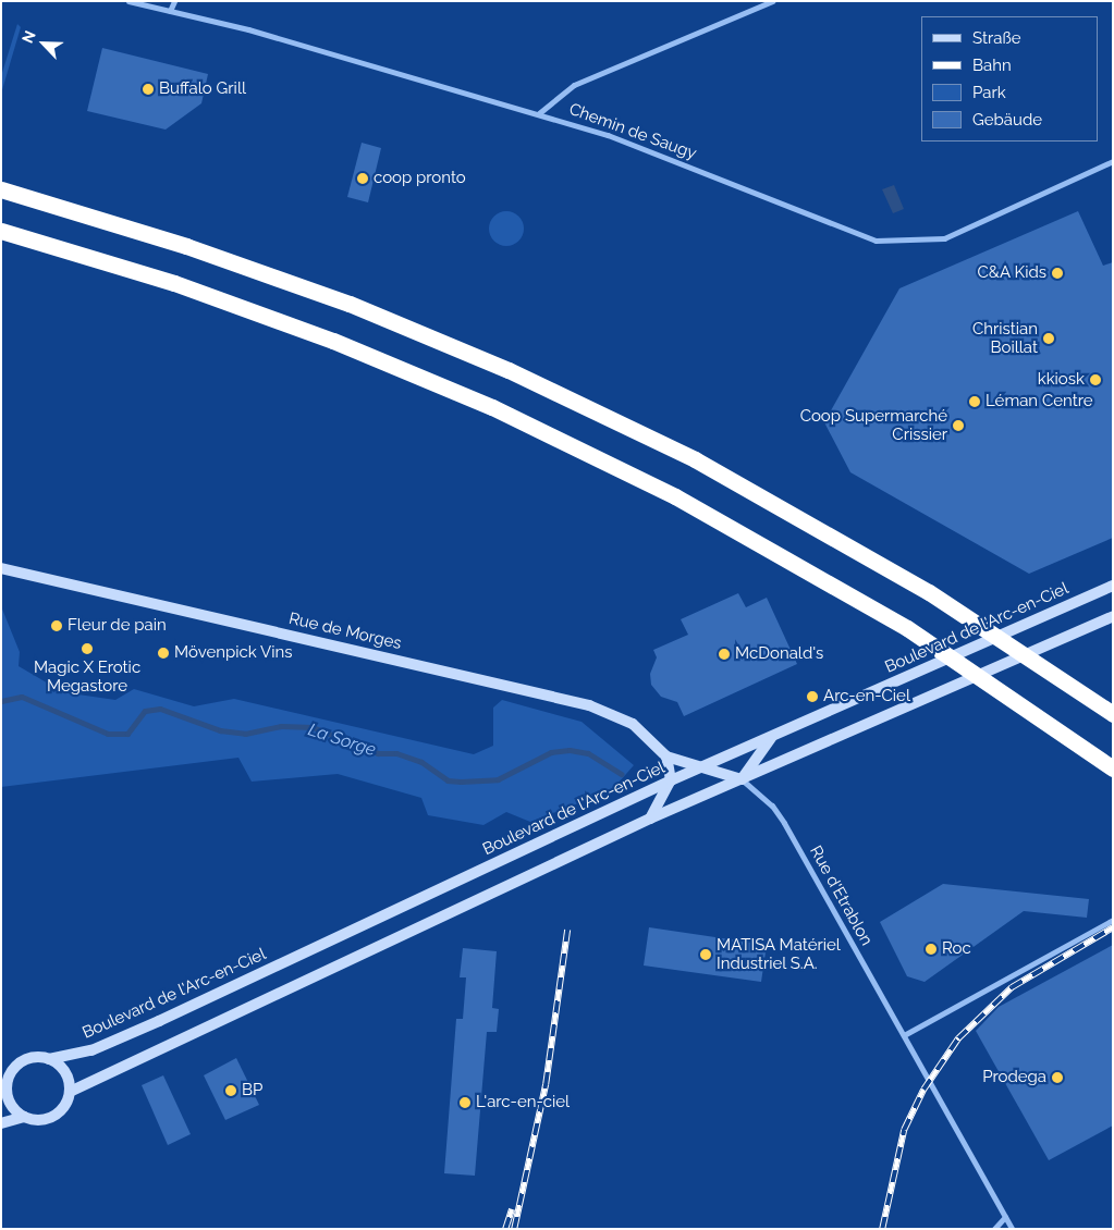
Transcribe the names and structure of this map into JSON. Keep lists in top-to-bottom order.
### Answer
{
  "streets": {
    "main road": ["Boulevard de l'Arc-en-Ciel", "Rue de Morges"],
    "street": ["Chemin de Saugy", "Rue d'Etrablon"]
  },
  "crossings": [
    ["Boulevard de l'Arc-en-Ciel", "Rue de Morges"],
    ["Rue de Morges", "Rue d'Etrablon"]
  ],
  "water": ["La Sorge"],
  "places": [
    "Buffalo Grill",
    "coop pronto",
    "C&A Kids",
    "Christian Boillat",
    "kkiosk",
    "Léman Centre",
    "Coop Supermarché Crissier",
    "Fleur de pain",
    "Magic X Erotic Megastore",
    "Mövenpick Vins",
    "McDonald's",
    "Arc-en-Ciel",
    "Roc",
    "MATISA Matériel Industriel S.A.",
    "Prodega",
    "BP",
    "L'arc-en-ciel"
  ],
  "legend": [
    "Straße",
    "Bahn",
    "Park",
    "Gebäude"
  ],
  "north": "top left"
}
